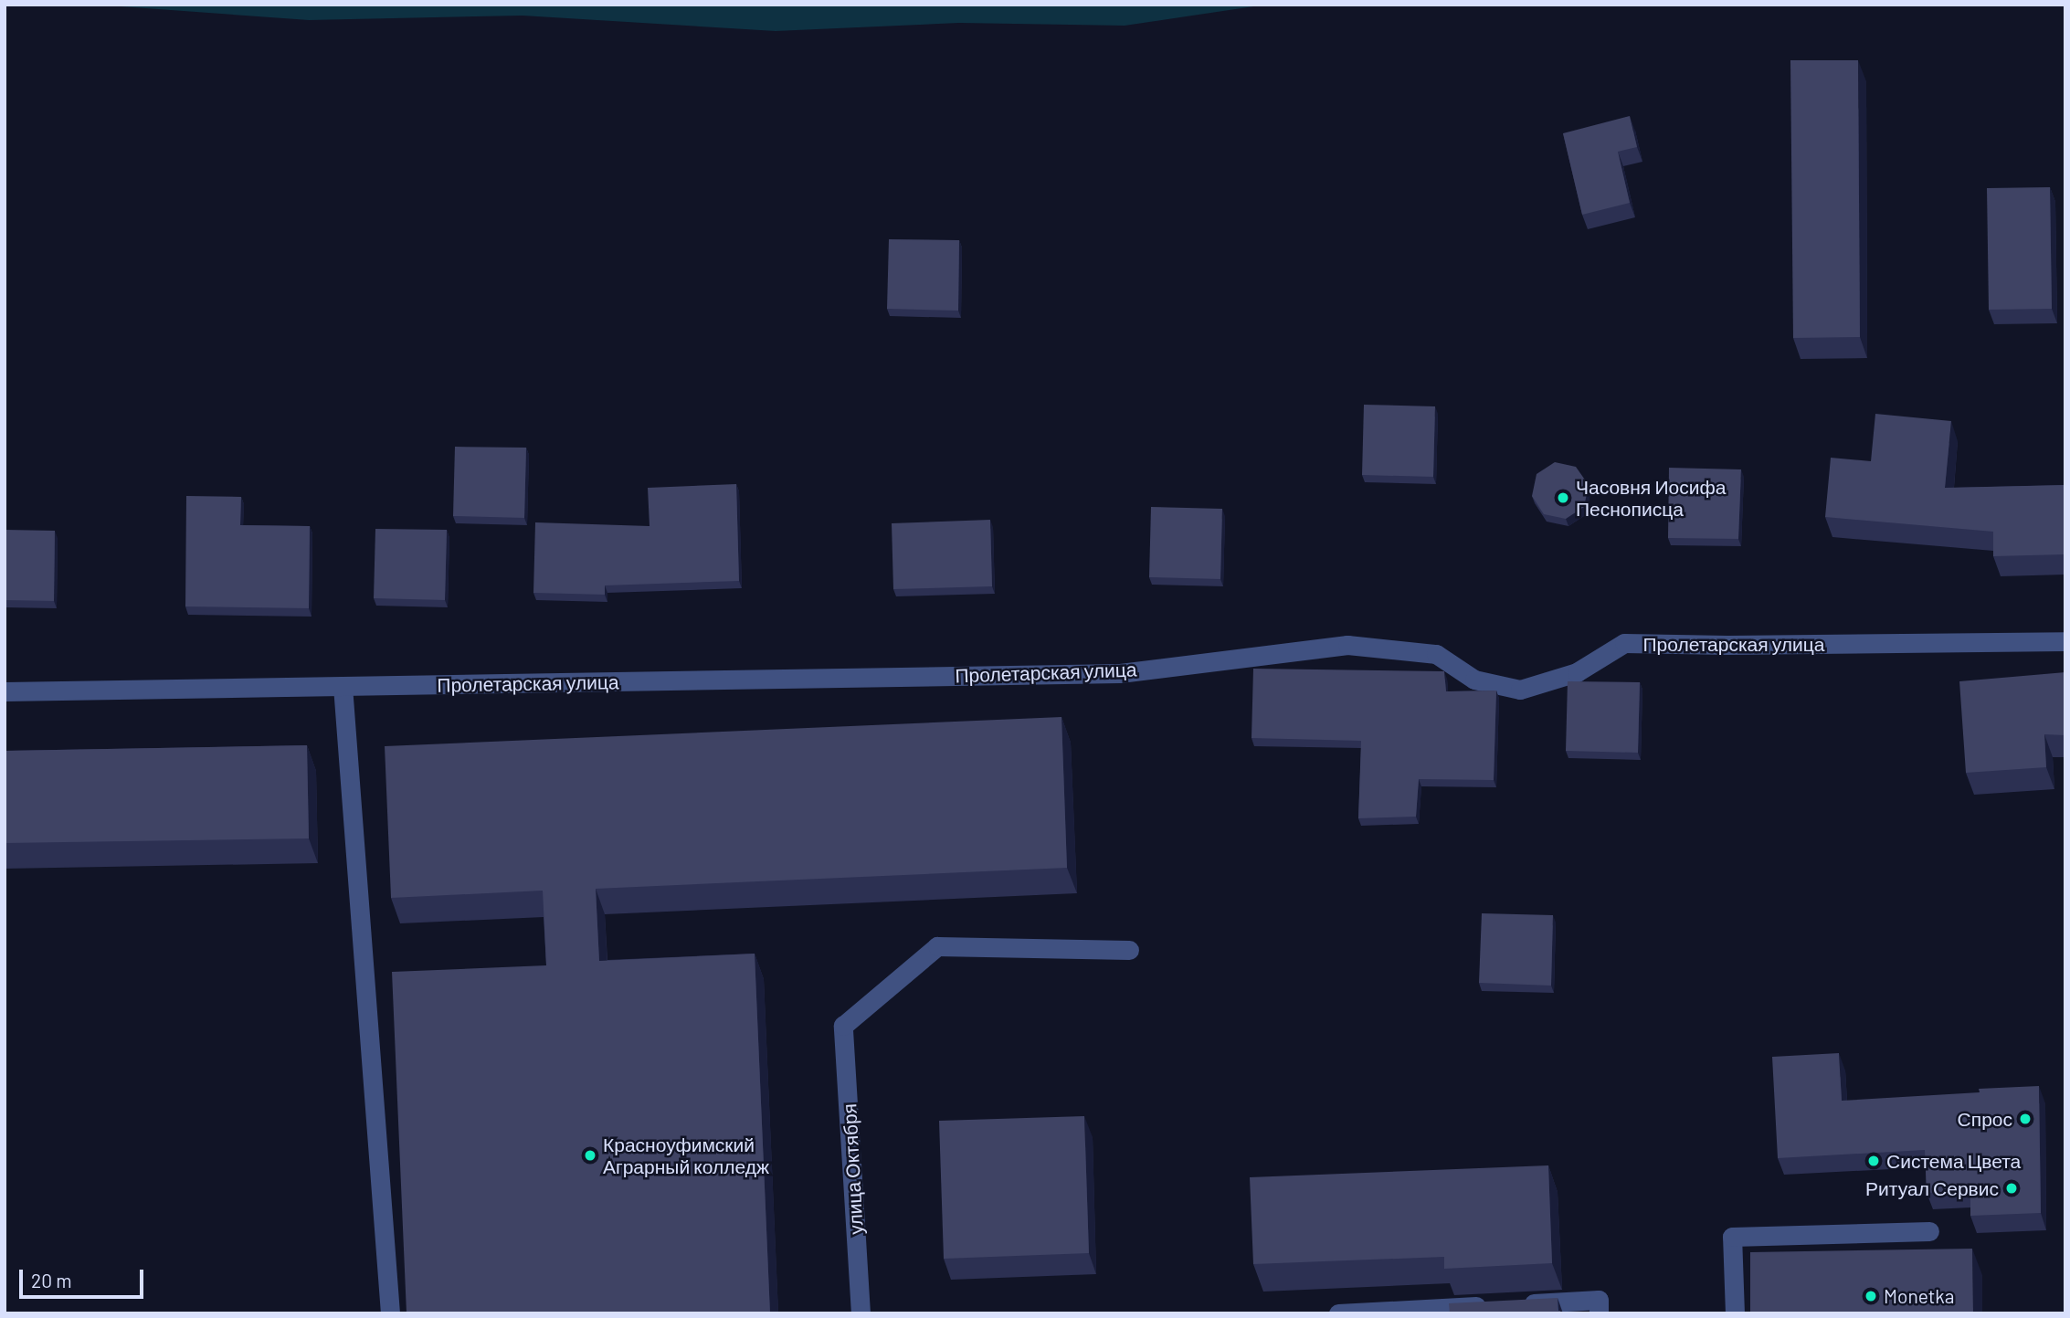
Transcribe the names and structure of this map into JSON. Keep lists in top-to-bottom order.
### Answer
{
  "streets": {
    "street": ["Пролетарская улица", "улица Октября"]
  },
  "places": [
    "Часовня Иосифа Песнописца",
    "Спрос",
    "Красноуфимский Аграрный колледж",
    "Система Цвета",
    "Ритуал Сервис",
    "Monetka"
  ],
  "scale_bar": "20 m"
}
